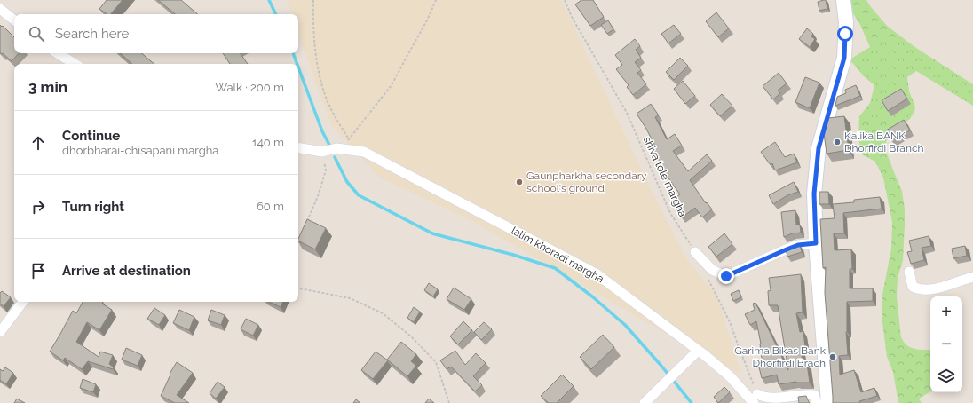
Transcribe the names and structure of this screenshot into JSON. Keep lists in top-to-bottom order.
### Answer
{
  "streets": {
    "street": ["lalim khoradi margha"],
    "path": ["shiva tole margha"]
  },
  "places": ["Kalika BANK Dhorfirdi Branch", "Gaunpharkha secondary school's ground", "Garima Bikas Bank Dhorfirdi Brach"],
  "page": {
    "search": "Search here",
    "heading": ["3 min", "Walk · 200 m"],
    "list": [
      ["Continue", "dhorbharai-chisapani margha", "140 m"],
      ["Turn right", "60 m"],
      "Arrive at destination"
    ],
    "map_buttons": ["+", "−"]
  }
}
